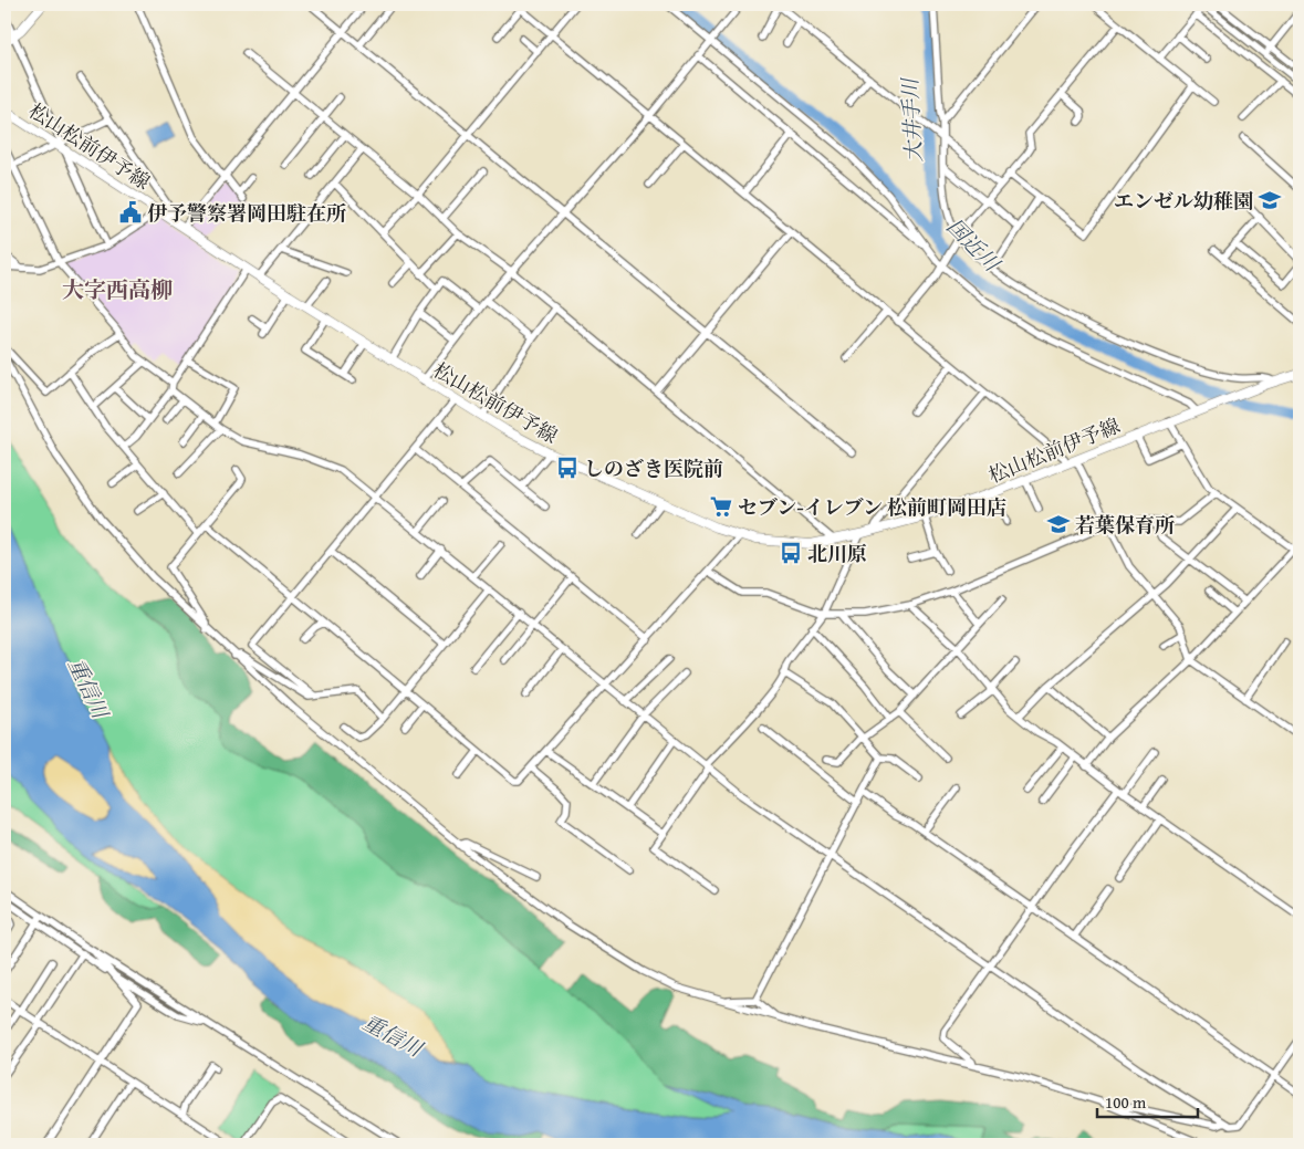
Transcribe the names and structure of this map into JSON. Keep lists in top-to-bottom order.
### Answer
{
  "streets": {
    "main road": ["松山松前伊予線"]
  },
  "districts": ["大字西高柳"],
  "water": ["大井手川", "国近川", "重信川"],
  "places": {
    "school or university": ["エンゼル幼稚園", "若葉保育所"],
    "public building": ["伊予警察署岡田駐在所"],
    "bus stop": ["しのざき医院前", "北川原"],
    "supermarket": ["セブン-イレブン 松前町岡田店"]
  },
  "scale_bar": "100 m"
}
